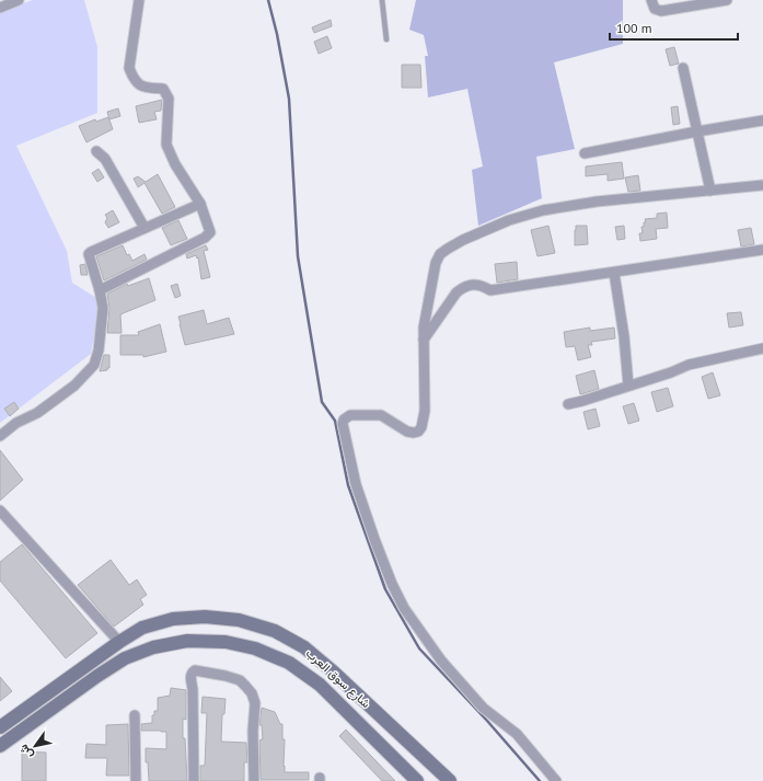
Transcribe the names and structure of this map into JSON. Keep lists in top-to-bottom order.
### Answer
{
  "streets": {
    "main road": ["شارع سوق العرب"]
  },
  "scale_bar": "100 m",
  "north": "bottom left"
}
